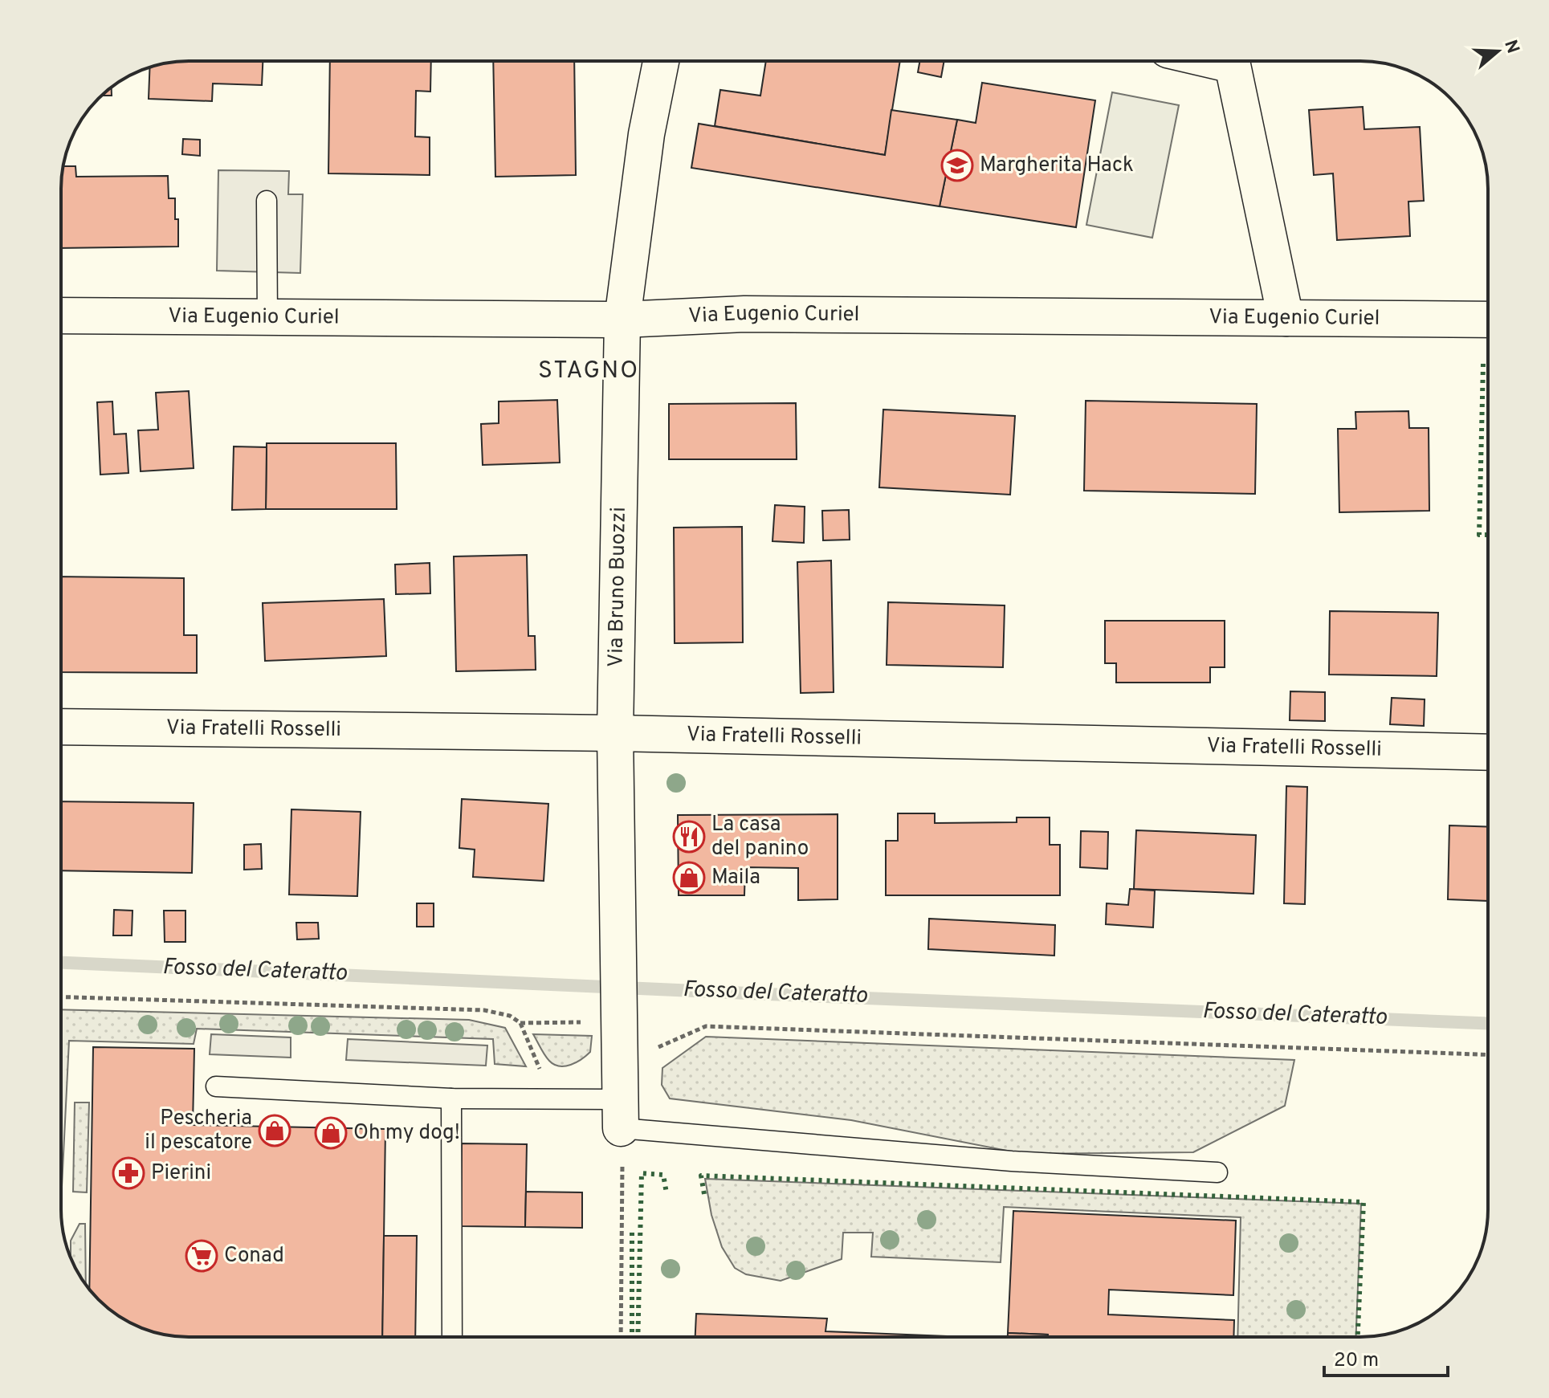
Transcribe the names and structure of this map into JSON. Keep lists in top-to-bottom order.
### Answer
{
  "streets": {
    "street": ["Via Eugenio Curiel", "Via Bruno Buozzi", "Via Fratelli Rosselli"]
  },
  "crossings": [
    ["Via Eugenio Curiel", "Via Bruno Buozzi"],
    ["Via Bruno Buozzi", "Via Fratelli Rosselli"]
  ],
  "districts": ["STAGNO"],
  "water": ["Fosso del Cateratto"],
  "places": {
    "school or university": ["Margherita Hack"],
    "restaurant": ["La casa del panino"],
    "shop": ["Maila", "Pescheria il pescatore", "Oh my dog!"],
    "pharmacy": ["Pierini"],
    "supermarket": ["Conad"]
  },
  "scale_bar": "20 m",
  "north": "right"
}
